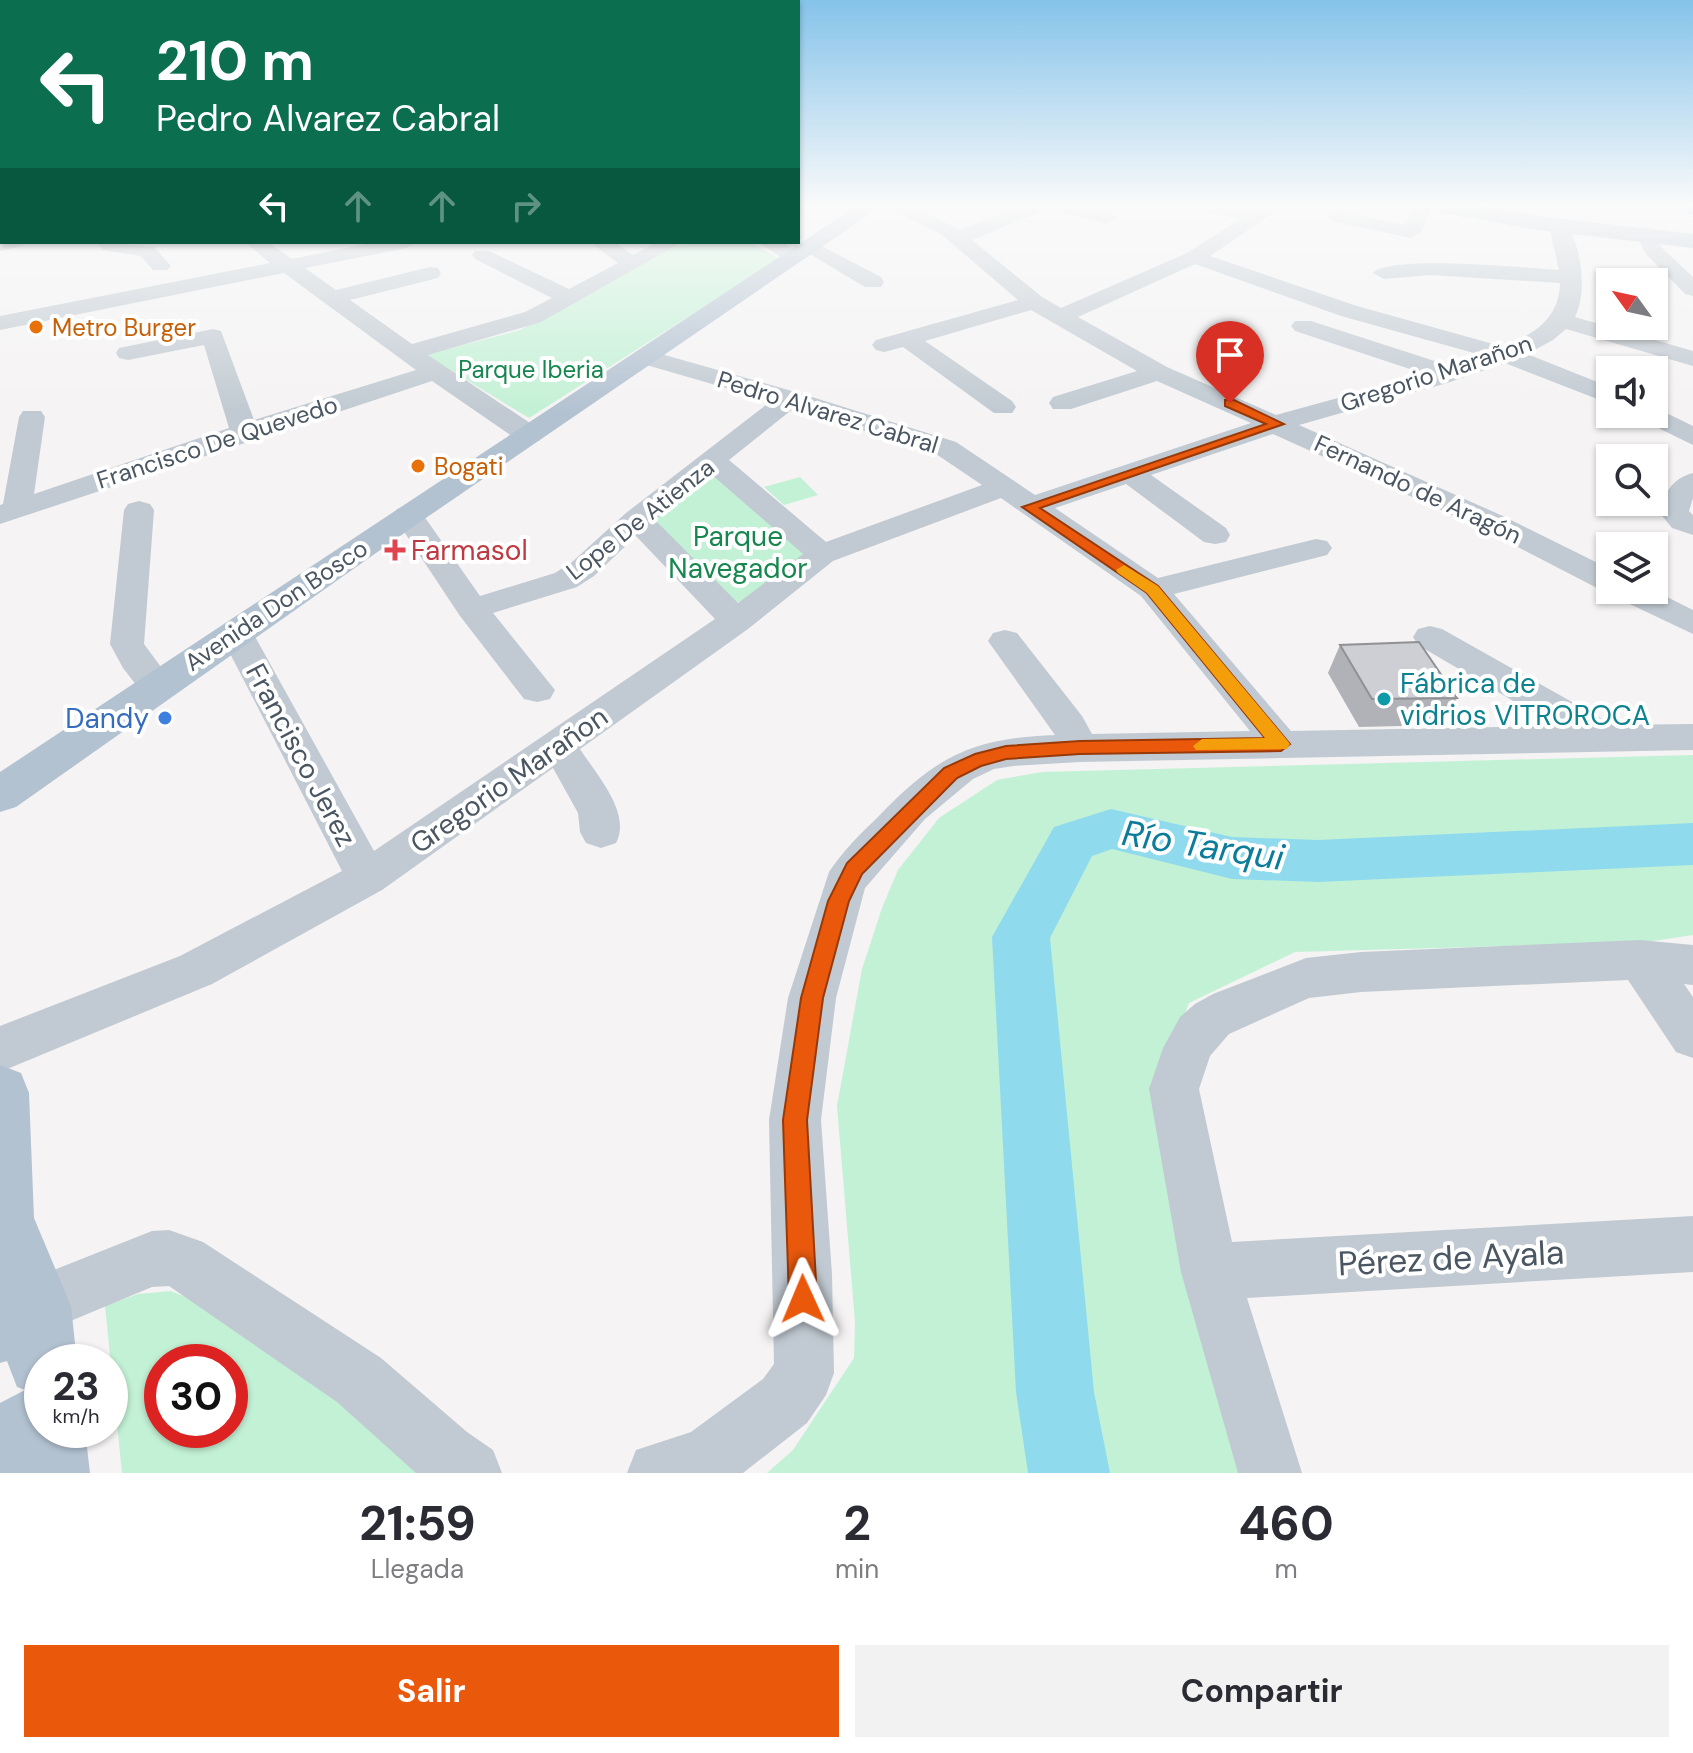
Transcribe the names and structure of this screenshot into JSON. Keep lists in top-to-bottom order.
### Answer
{
  "streets": {
    "main road": ["Avenida Don Bosco"],
    "street": [
      "Gregorio Marañon",
      "Pedro Alvarez Cabral",
      "Francisco De Quevedo",
      "Fernando de Aragón",
      "Lope De Atienza",
      "Francisco Jerez",
      "Pérez de Ayala"
    ]
  },
  "crossings": [
    ["Gregorio Marañon", "Pedro Alvarez Cabral"],
    ["Gregorio Marañon", "Fernando de Aragón"],
    ["Gregorio Marañon", "Francisco Jerez"],
    ["Pedro Alvarez Cabral", "Lope De Atienza"],
    ["Pedro Alvarez Cabral", "Avenida Don Bosco"],
    ["Avenida Don Bosco", "Francisco Jerez"]
  ],
  "water": ["Río Tarqui"],
  "parks": ["Parque Iberia", "Parque Navegador"],
  "places": {
    "other": [
      "Metro Burger",
      "Bogati",
      "Fábrica de vidrios VITROROCA",
      "Dandy"
    ],
    "health": ["Farmasol"]
  },
  "north": "top left",
  "page": {
    "turn": ["210 m", "Pedro Alvarez Cabral"],
    "speed": "23 km/h",
    "limit": "30",
    "eta": [
      "21:59",
      "Llegada",
      "2",
      "min",
      "460",
      "m"
    ],
    "buttons": ["Salir", "Compartir"]
  }
}
